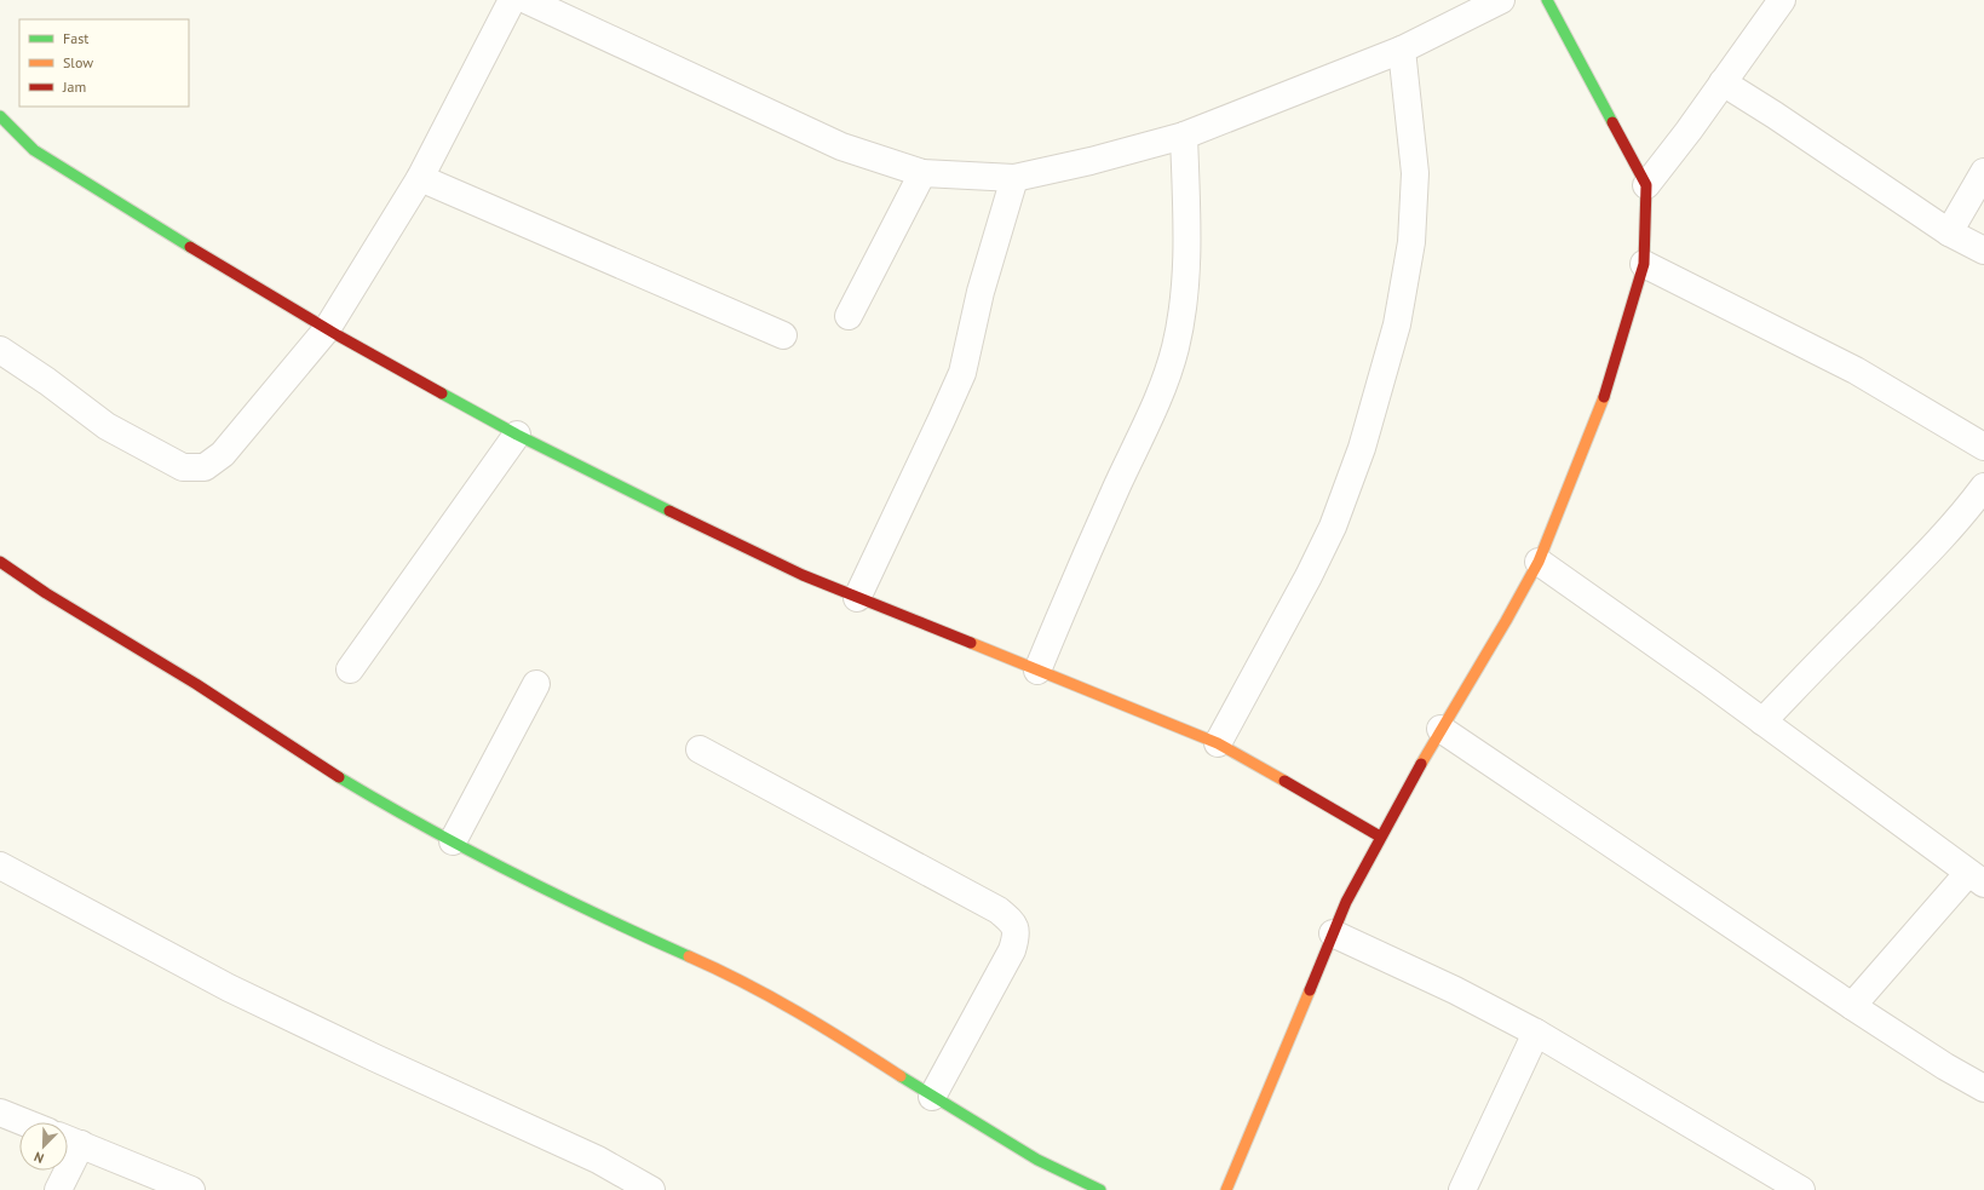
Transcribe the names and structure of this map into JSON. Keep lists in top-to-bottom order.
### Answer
{
  "legend": ["Fast", "Slow", "Jam"],
  "north": "bottom left"
}
